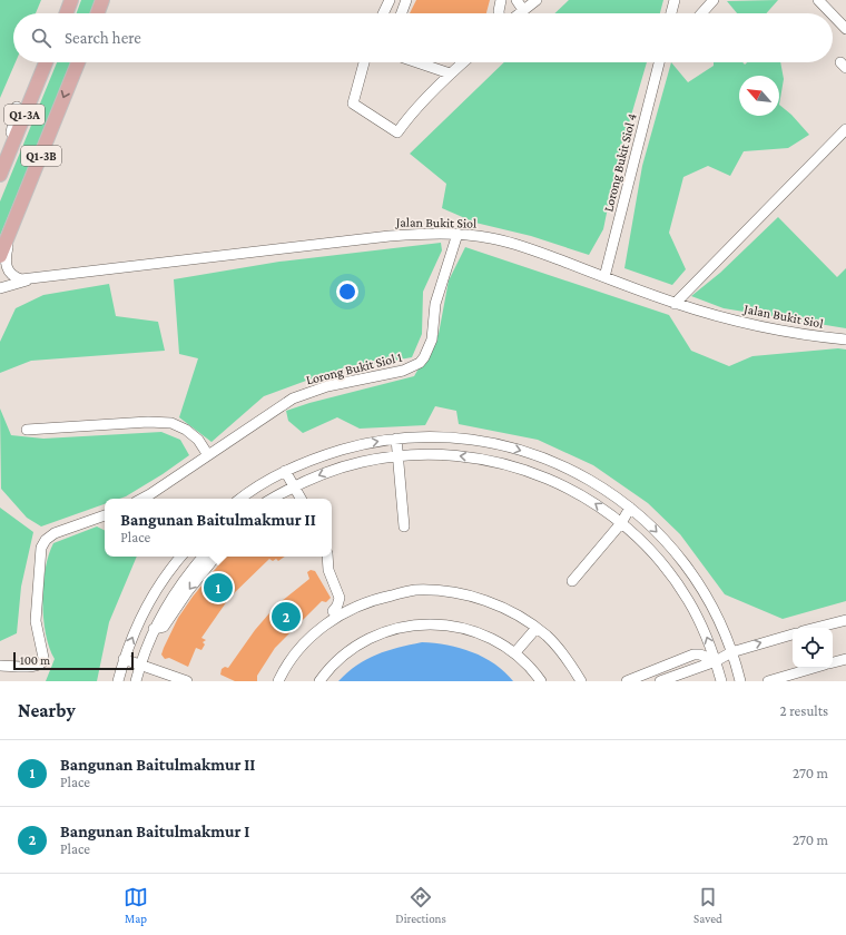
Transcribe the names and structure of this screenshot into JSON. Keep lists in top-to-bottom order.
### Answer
{
  "streets": {
    "main road": ["Q1-3A", "Q1-3B"],
    "street": ["Lorong Bukit Siol 4", "Jalan Bukit Siol", "Lorong Bukit Siol 1"]
  },
  "crossings": [
    ["Lorong Bukit Siol 4", "Jalan Bukit Siol"],
    ["Jalan Bukit Siol", "Lorong Bukit Siol 1"]
  ],
  "scale_bar": "100 m",
  "north": "top left",
  "page": {
    "search": "Search here",
    "popup": ["Bangunan Baitulmakmur II", "Place"],
    "pins": ["1", "2"],
    "scale": "100 m",
    "heading": ["Nearby", "2 results"],
    "list": [
      {
        "mark": "1",
        "name": "Bangunan Baitulmakmur II",
        "note": "Place",
        "value": "270 m"
      },
      {
        "mark": "2",
        "name": "Bangunan Baitulmakmur I",
        "note": "Place",
        "value": "270 m"
      }
    ],
    "nav": ["Map", "Directions", "Saved"]
  }
}
